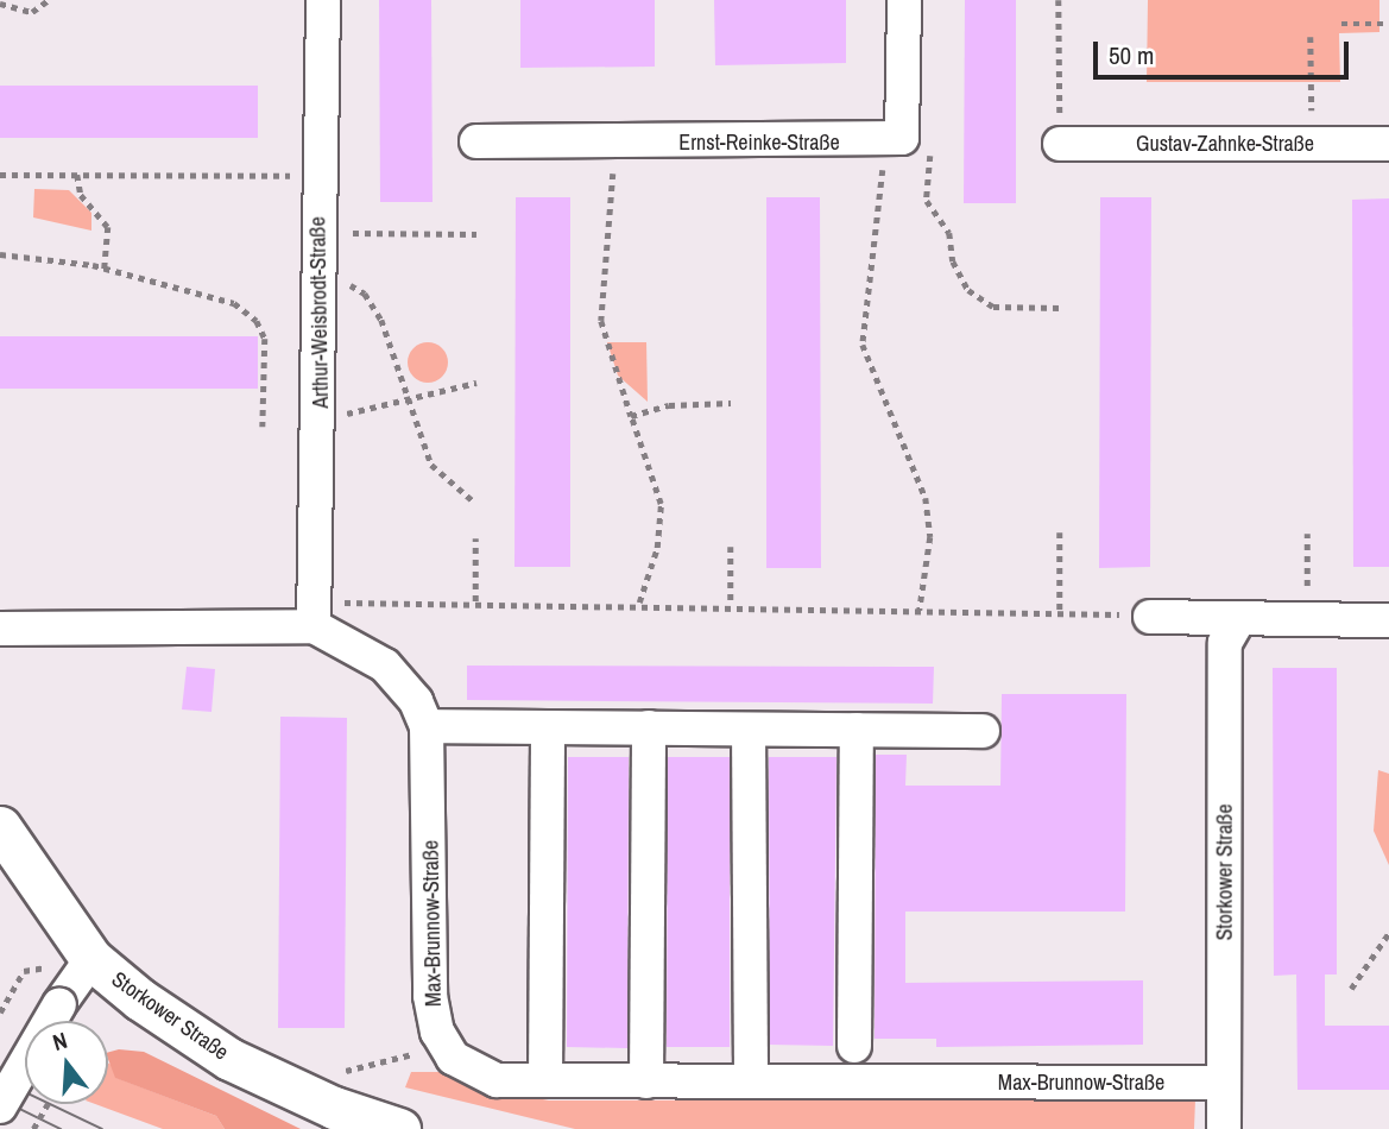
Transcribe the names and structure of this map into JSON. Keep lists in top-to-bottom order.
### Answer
{
  "streets": {
    "main road": ["Storkower Straße"],
    "street": [
      "Ernst-Reinke-Straße",
      "Gustav-Zahnke-Straße",
      "Arthur-Weisbrodt-Straße",
      "Max-Brunnow-Straße"
    ]
  },
  "crossings": [
    ["Arthur-Weisbrodt-Straße", "Max-Brunnow-Straße"],
    ["Storkower Straße", "Max-Brunnow-Straße"]
  ],
  "scale_bar": "50 m",
  "north": "top"
}
